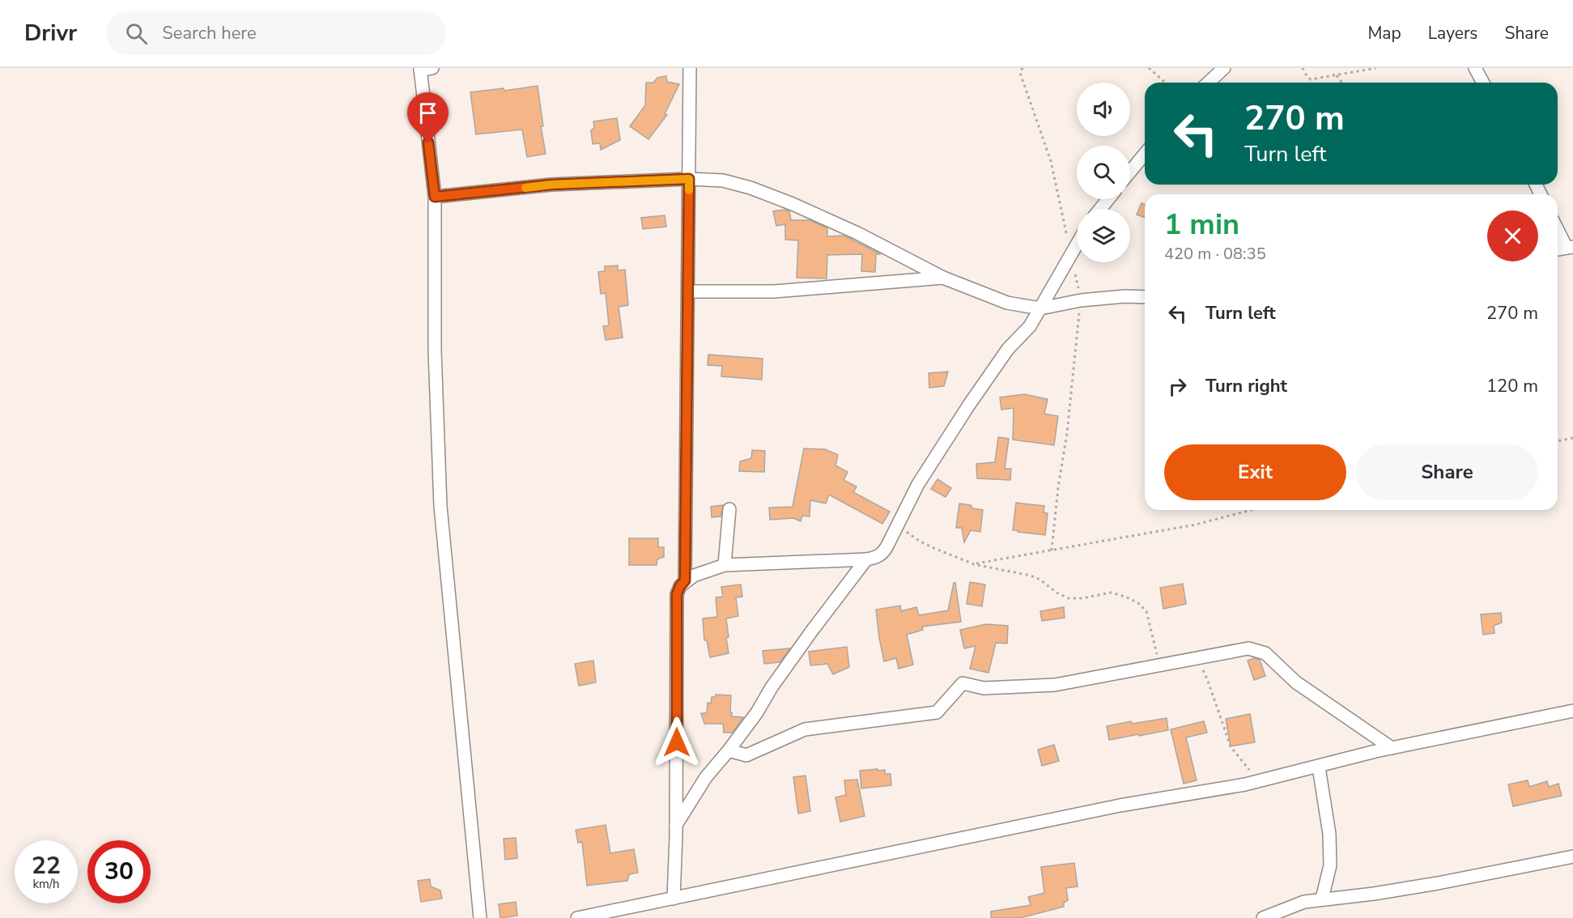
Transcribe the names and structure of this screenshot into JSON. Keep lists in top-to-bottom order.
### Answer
{
  "page": {
    "header": "Drivr",
    "search": "Search here",
    "nav": ["Map", "Layers", "Share"],
    "turn": ["270 m", "Turn left"],
    "heading": ["1 min", "420 m · 08:35"],
    "list": [
      {
        "name": "Turn left",
        "value": "270 m"
      },
      {
        "name": "Turn right",
        "value": "120 m"
      }
    ],
    "buttons": ["Exit", "Share"],
    "speed": "22 km/h",
    "limit": "30"
  }
}
